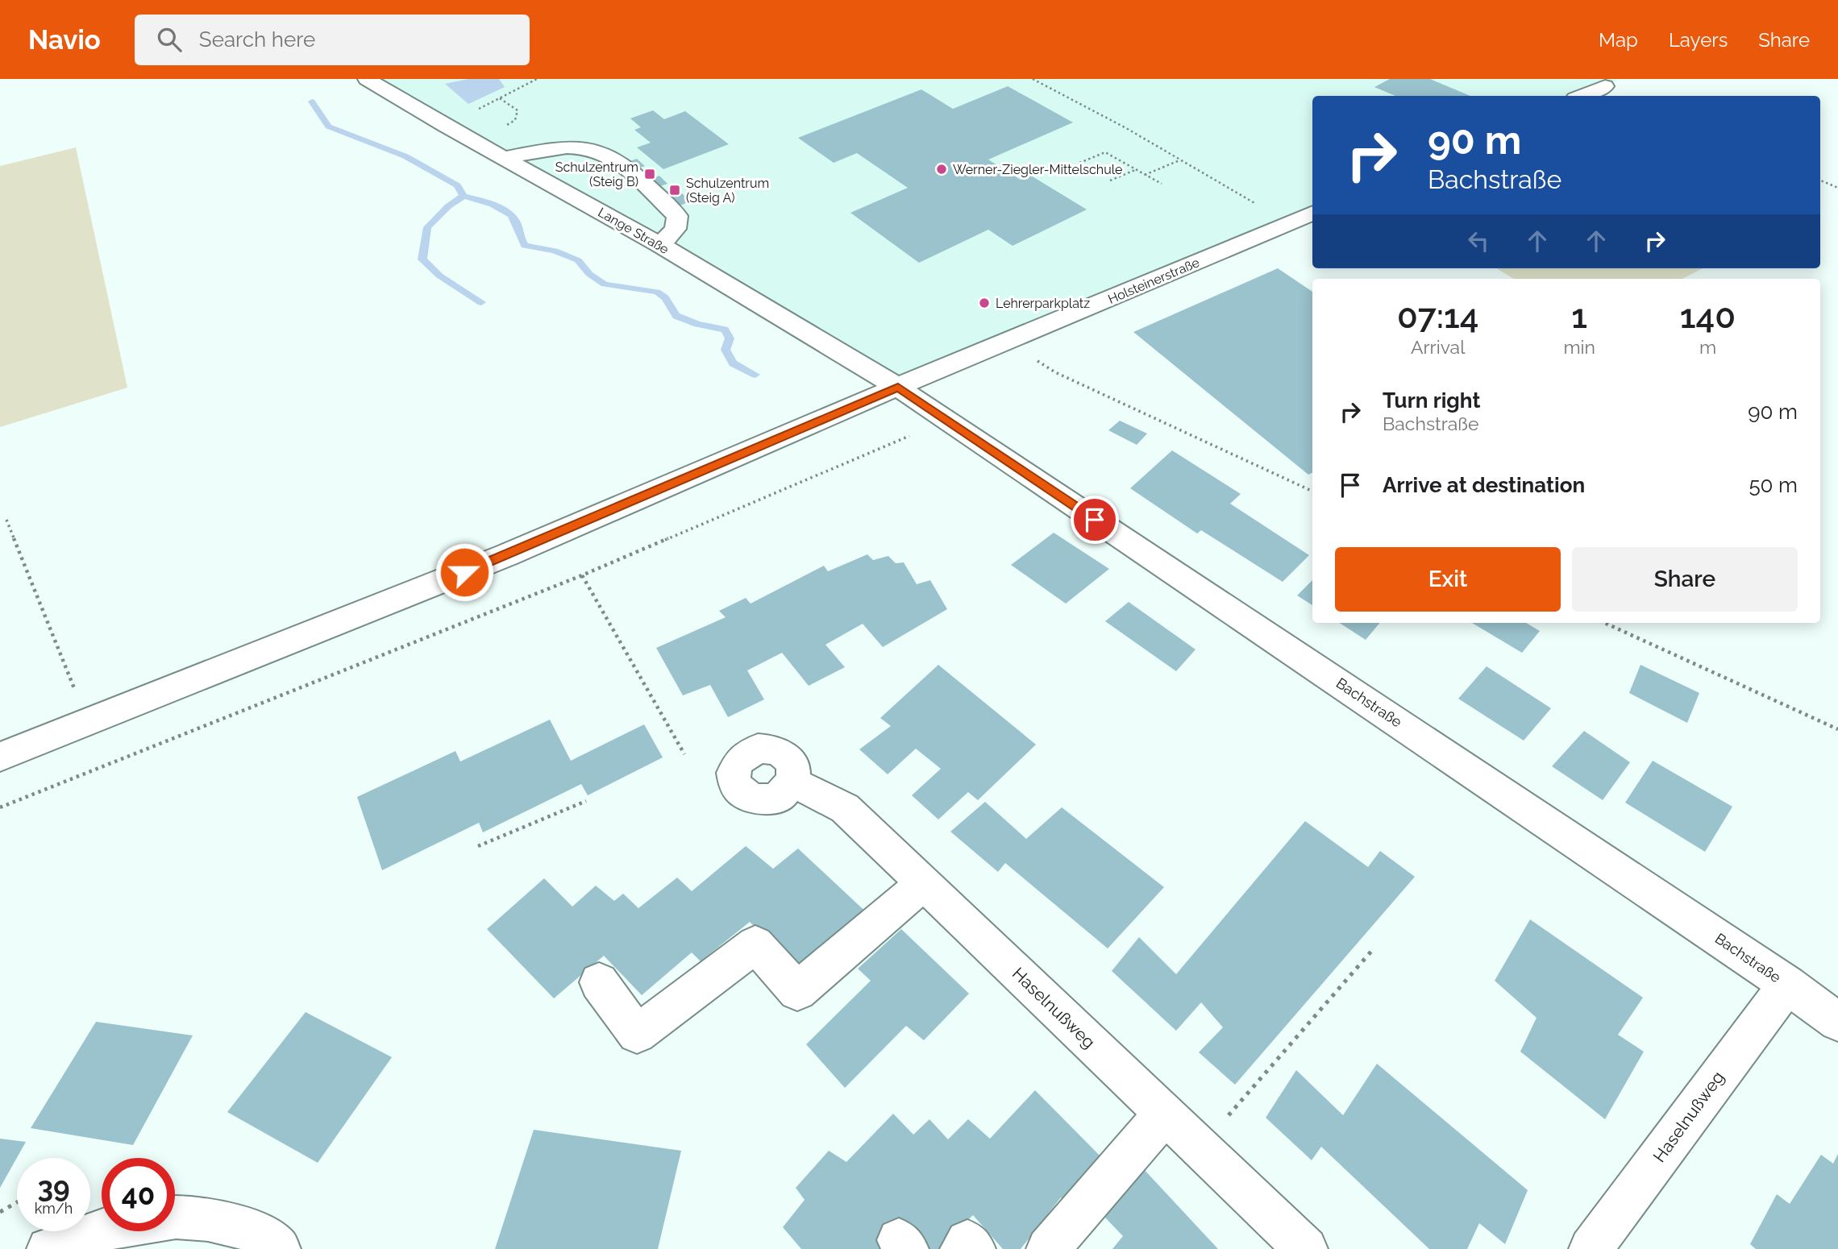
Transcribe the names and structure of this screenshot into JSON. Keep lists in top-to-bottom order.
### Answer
{
  "streets": {
    "street": [
      "Lange Straße",
      "Holsteinerstraße",
      "Bachstraße",
      "Haselnußweg"
    ]
  },
  "crossings": [
    ["Lange Straße", "Holsteinerstraße"],
    ["Lange Straße", "Bachstraße"],
    ["Holsteinerstraße", "Bachstraße"],
    ["Bachstraße", "Haselnußweg"]
  ],
  "places": {
    "other": ["Werner-Ziegler-Mittelschule", "Lehrerparkplatz"],
    "transit": ["Schulzentrum (Steig B)", "Schulzentrum (Steig A)"]
  },
  "page": {
    "header": "Navio",
    "search": "Search here",
    "nav": ["Map", "Layers", "Share"],
    "turn": ["90 m", "Bachstraße"],
    "eta": [
      "07:14",
      "Arrival",
      "1",
      "min",
      "140",
      "m"
    ],
    "list": [
      {
        "name": "Turn right",
        "note": "Bachstraße",
        "value": "90 m"
      },
      {
        "name": "Arrive at destination",
        "value": "50 m"
      }
    ],
    "buttons": ["Exit", "Share"],
    "speed": "39 km/h",
    "limit": "40"
  }
}
